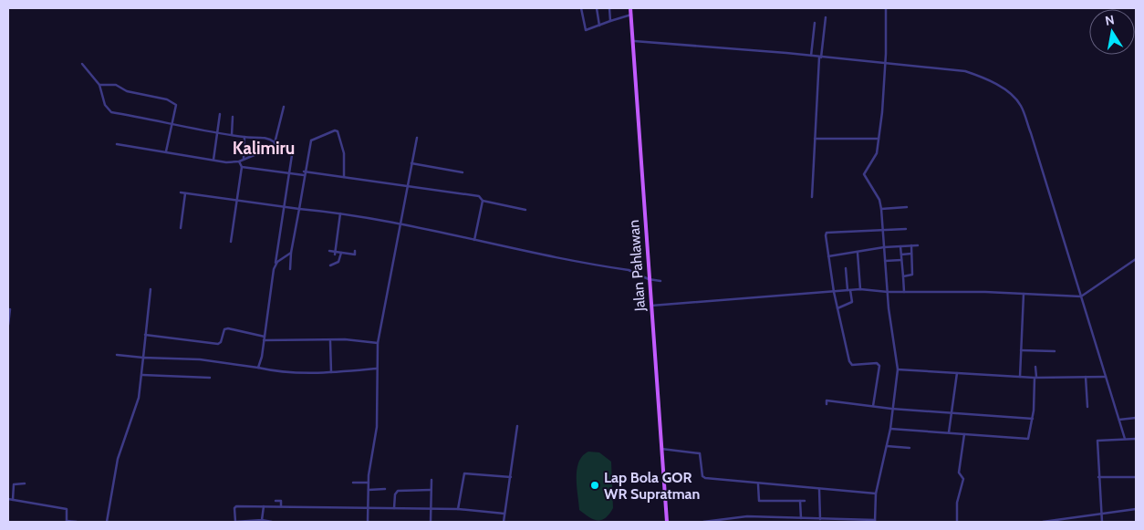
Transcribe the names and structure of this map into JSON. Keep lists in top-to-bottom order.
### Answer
{
  "streets": {
    "main road": ["Jalan Pahlawan"]
  },
  "districts": ["Kalimiru"],
  "places": ["Lap Bola GOR WR Supratman"],
  "north": "top"
}
